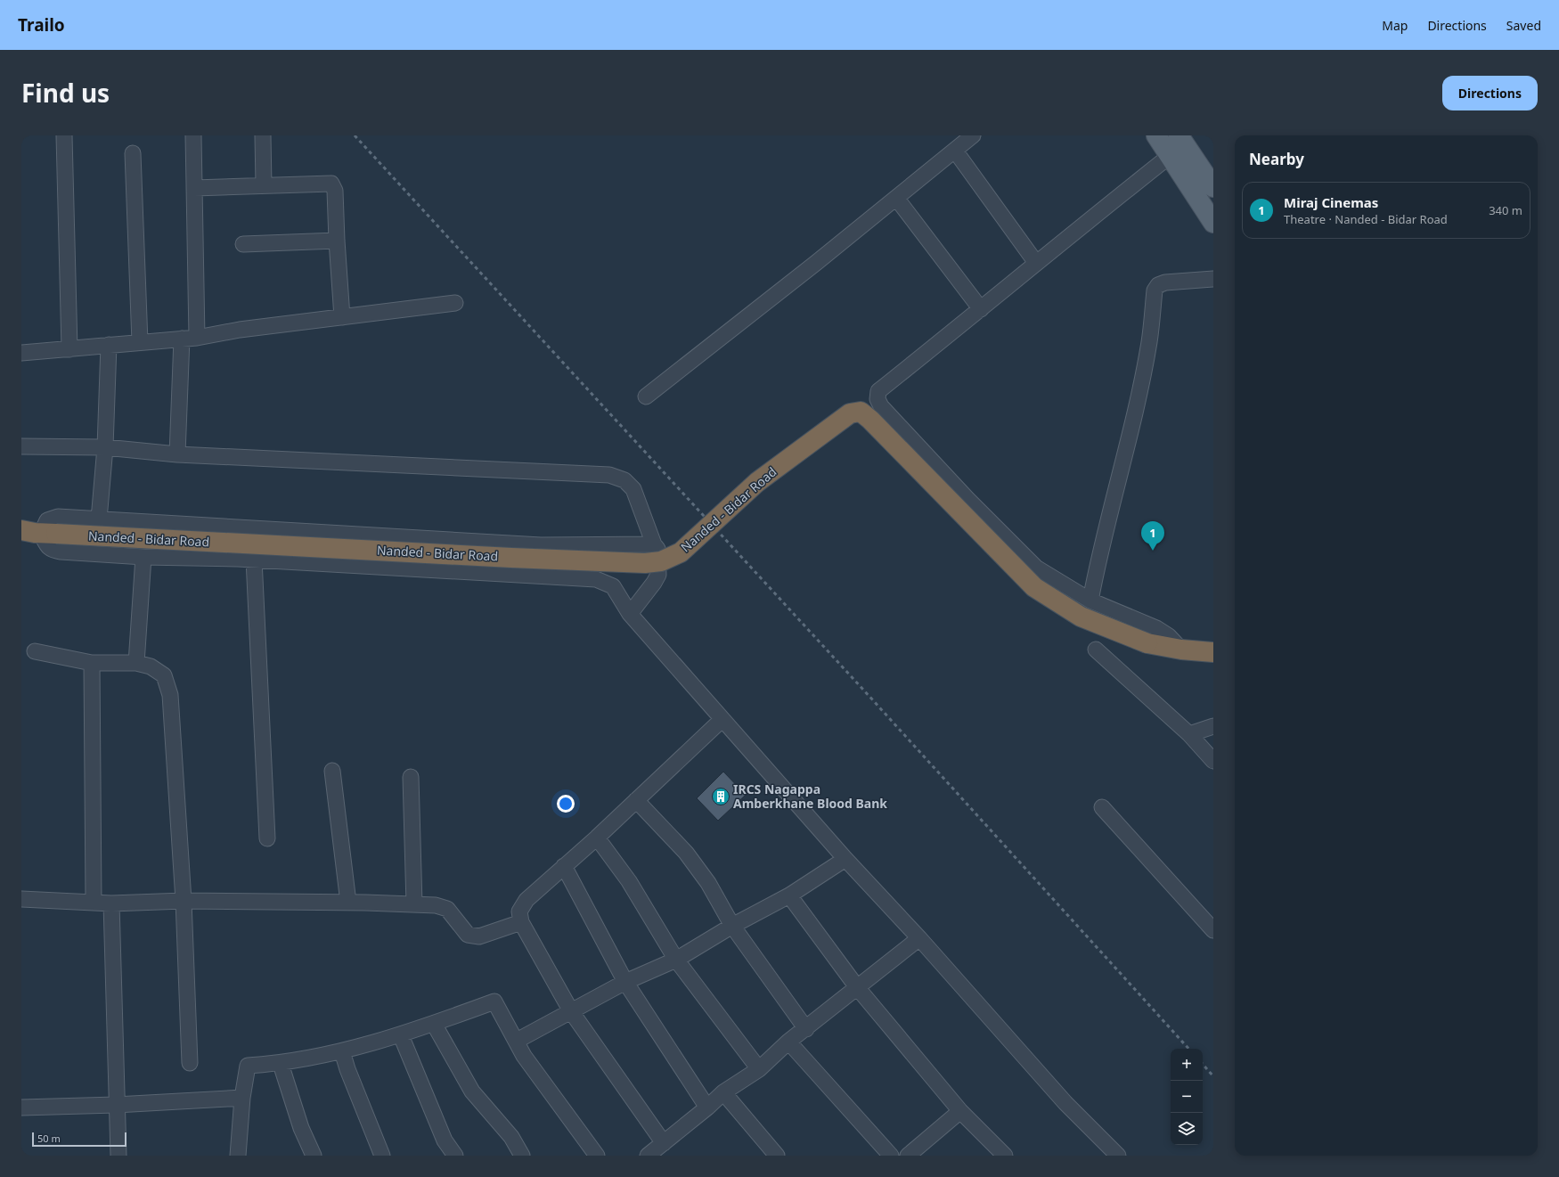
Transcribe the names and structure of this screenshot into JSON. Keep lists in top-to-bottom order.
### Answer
{
  "streets": {
    "highway": ["Nanded - Bidar Road"]
  },
  "places": {
    "building": ["IRCS Nagappa Amberkhane Blood Bank"]
  },
  "scale_bar": "50 m",
  "page": {
    "header": "Trailo",
    "nav": ["Map", "Directions", "Saved"],
    "title": "Find us",
    "buttons": "Directions",
    "heading": "Nearby",
    "list": [
      {
        "mark": "1",
        "name": "Miraj Cinemas",
        "note": "Theatre · Nanded - Bidar Road",
        "value": "340 m"
      }
    ],
    "pins": "1",
    "map_buttons": ["+", "−"],
    "scale": "50 m"
  }
}
